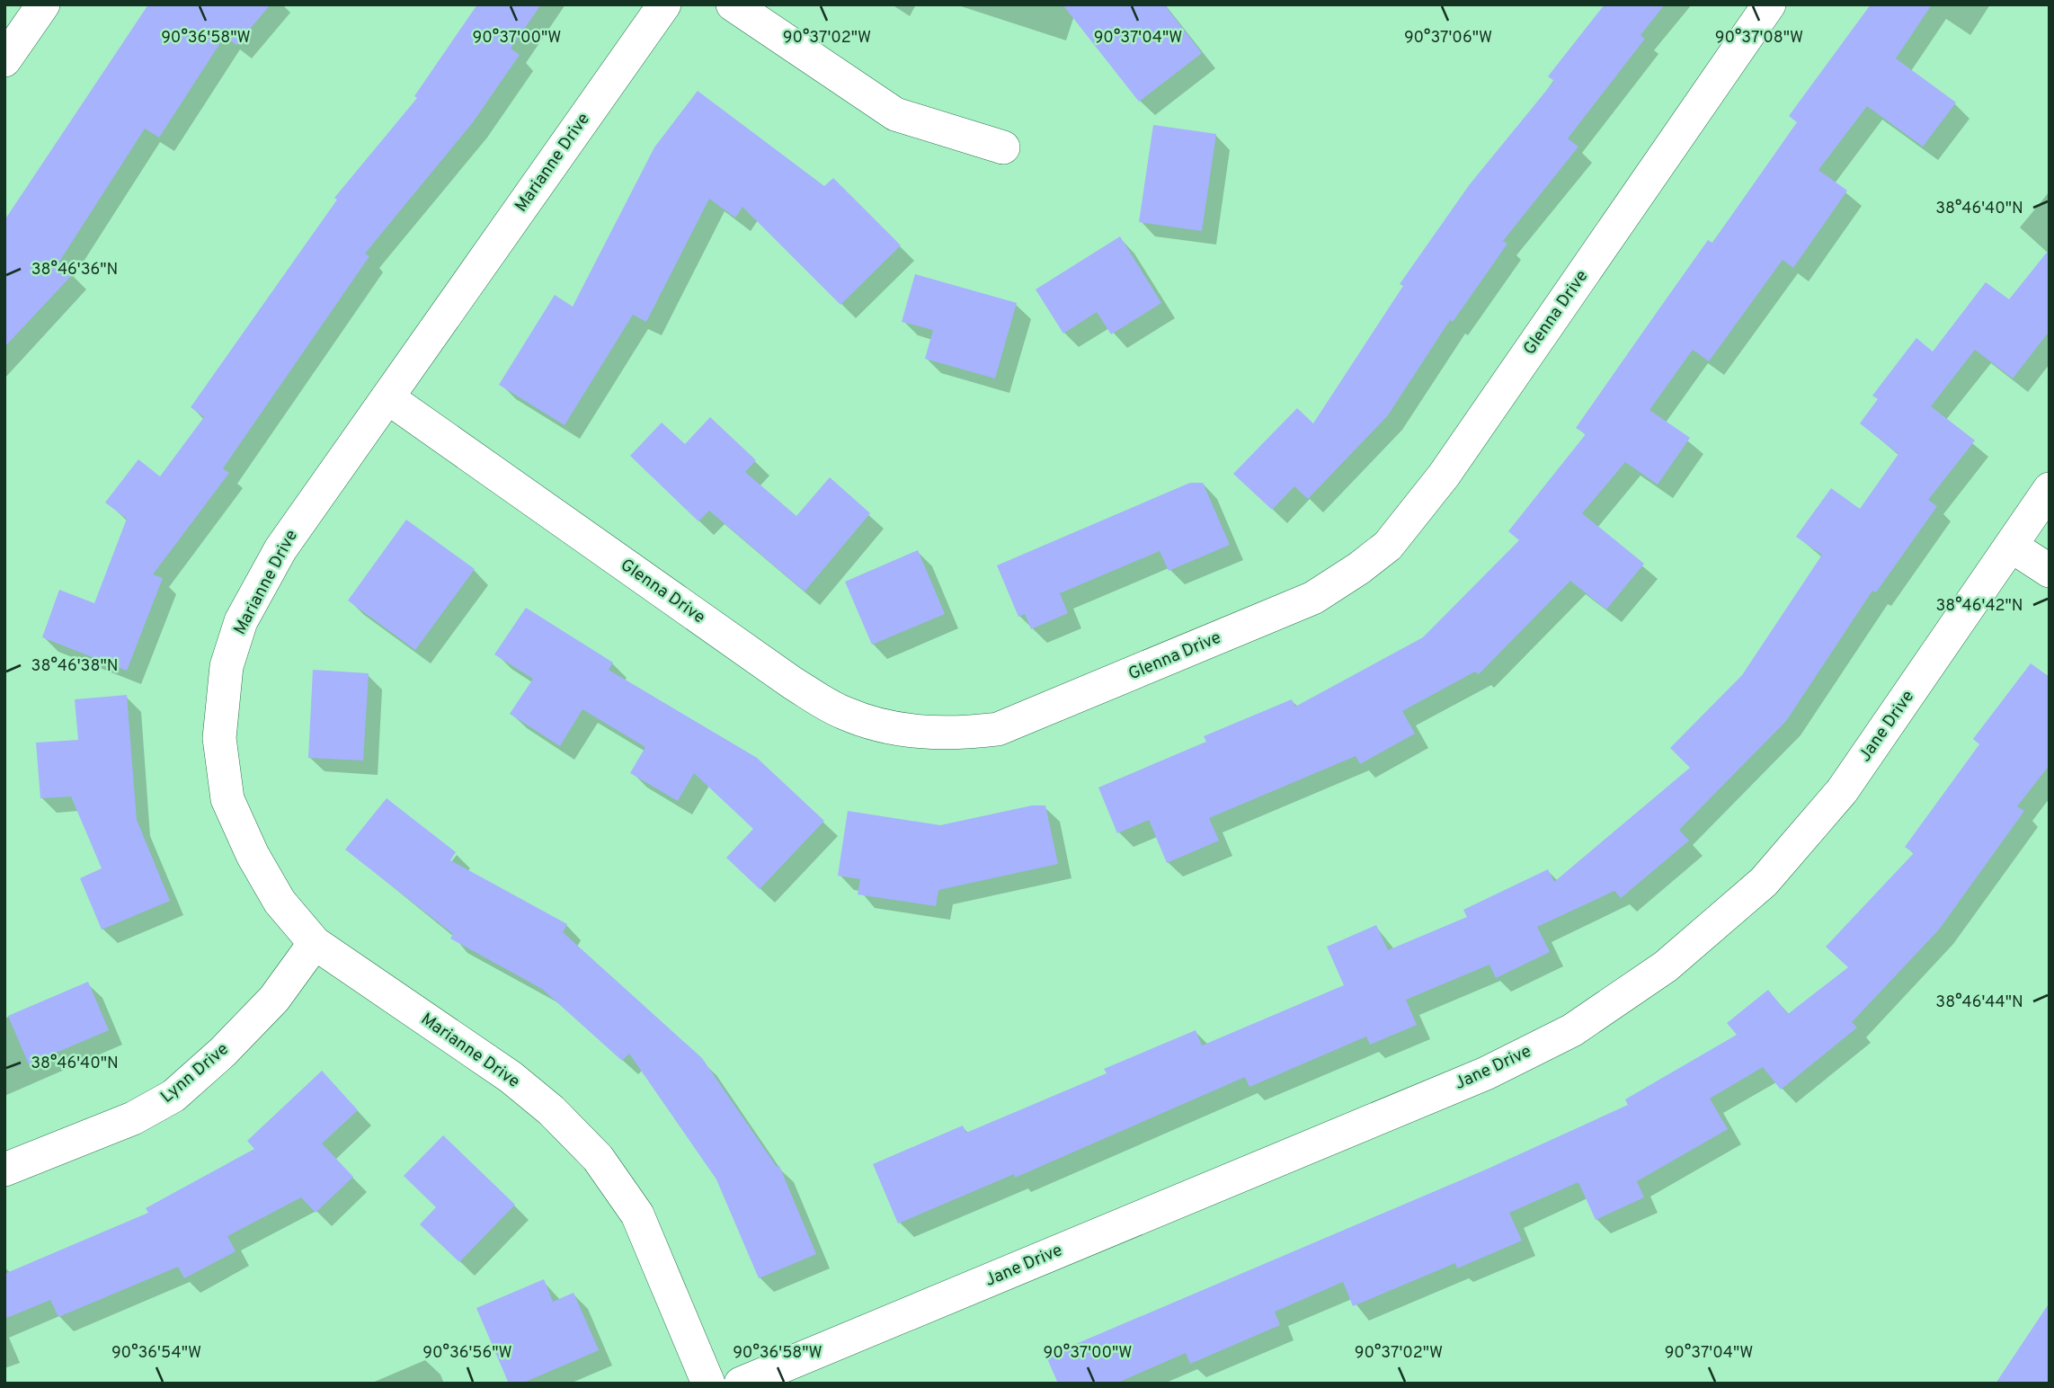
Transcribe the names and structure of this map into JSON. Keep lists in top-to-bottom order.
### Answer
{
  "streets": {
    "street": [
      "Marianne Drive",
      "Glenna Drive",
      "Jane Drive",
      "Lynn Drive"
    ]
  },
  "crossings": [
    ["Marianne Drive", "Glenna Drive"],
    ["Marianne Drive", "Lynn Drive"]
  ],
  "coordinates": [
    "90°36'58\"W",
    "90°37'00\"W",
    "90°37'02\"W",
    "90°37'04\"W",
    "90°37'06\"W",
    "90°37'08\"W",
    "38°46'40\"N",
    "38°46'36\"N",
    "38°46'42\"N",
    "38°46'38\"N",
    "38°46'44\"N",
    "90°36'54\"W",
    "90°36'56\"W"
  ]
}
